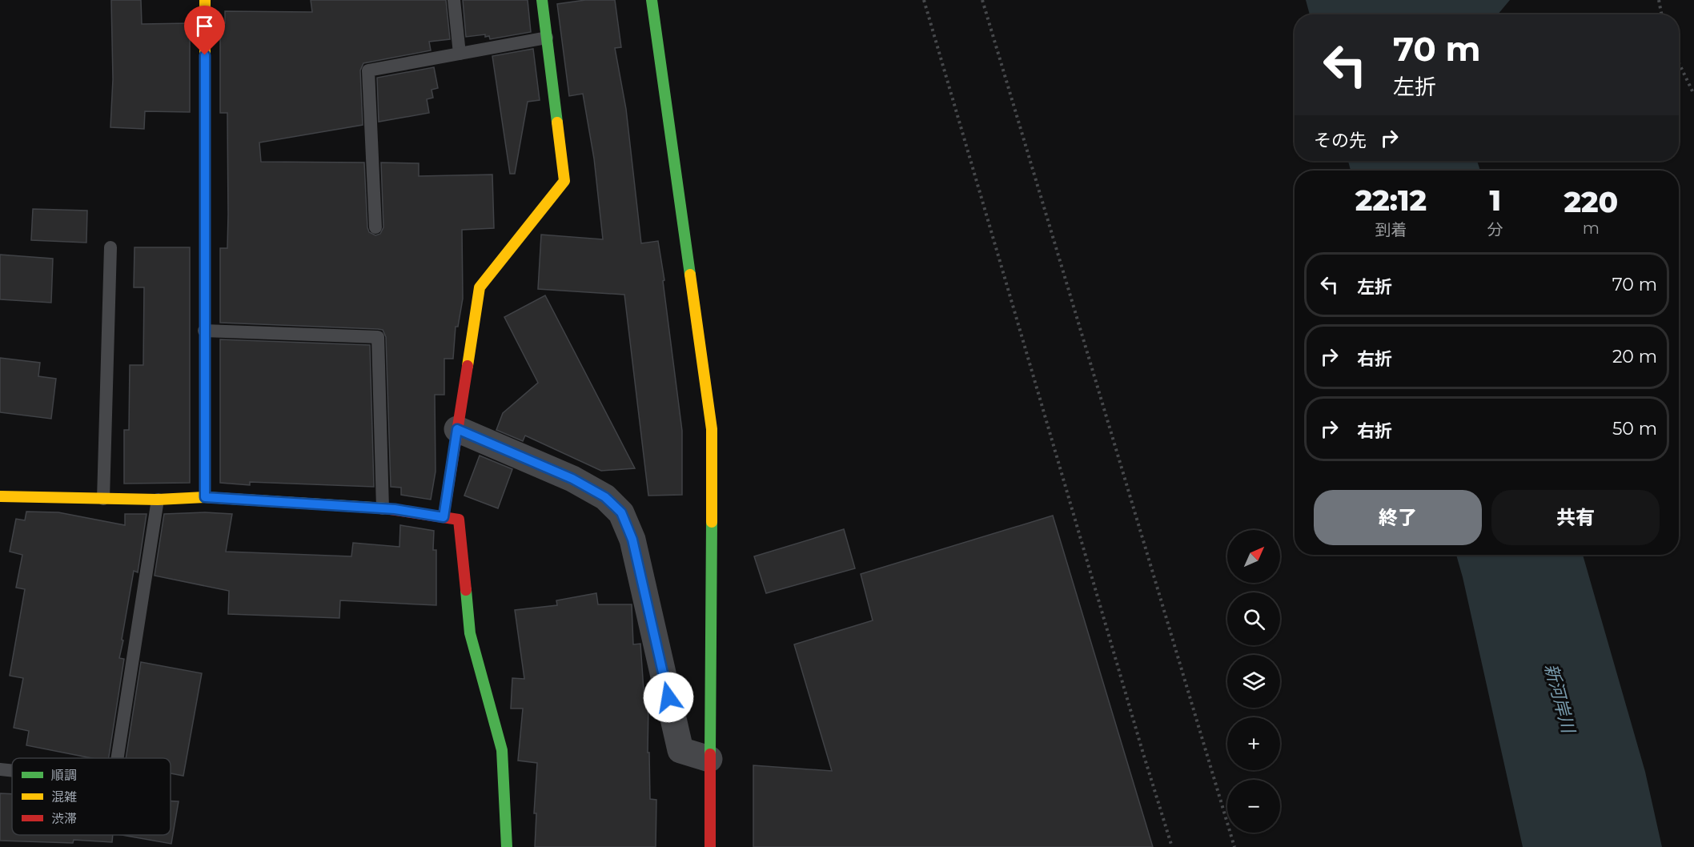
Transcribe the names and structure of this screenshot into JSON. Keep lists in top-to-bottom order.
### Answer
{
  "water": ["新河岸川"],
  "legend": ["順調", "混雑", "渋滞"],
  "north": "top right",
  "page": {
    "turn": ["70 m", "左折"],
    "then": "その先",
    "eta": [
      "22:12",
      "到着",
      "1",
      "分",
      "220",
      "m"
    ],
    "list": [
      {
        "name": "左折",
        "value": "70 m"
      },
      {
        "name": "右折",
        "value": "20 m"
      },
      {
        "name": "右折",
        "value": "50 m"
      }
    ],
    "buttons": ["終了", "共有"],
    "map_buttons": ["+", "−"]
  }
}
